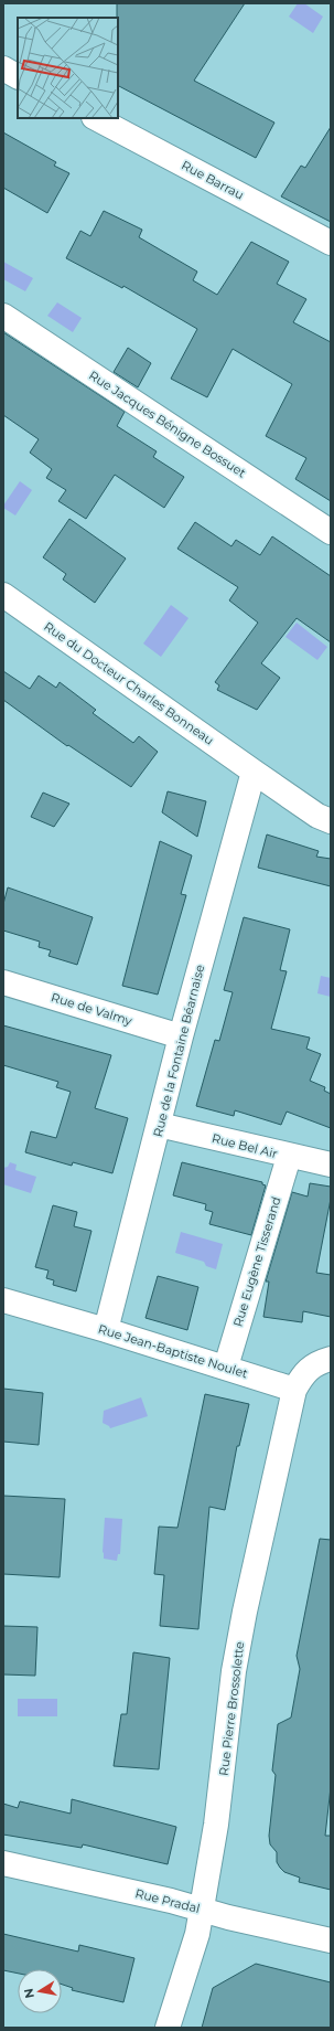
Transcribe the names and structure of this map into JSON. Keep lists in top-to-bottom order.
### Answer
{
  "streets": {
    "street": [
      "Rue Barrau",
      "Rue Jacques Bénigne Bossuet",
      "Rue du Docteur Charles Bonneau",
      "Rue de Valmy",
      "Rue de la Fontaine Béarnaise",
      "Rue Bel Air",
      "Rue Eugène Tisserand",
      "Rue Jean-Baptiste Noulet",
      "Rue Pierre Brossolette",
      "Rue Pradal"
    ]
  },
  "crossings": [
    ["Rue du Docteur Charles Bonneau", "Rue de la Fontaine Béarnaise"],
    ["Rue de Valmy", "Rue de la Fontaine Béarnaise"],
    ["Rue de la Fontaine Béarnaise", "Rue Bel Air"],
    ["Rue de la Fontaine Béarnaise", "Rue Jean-Baptiste Noulet"],
    ["Rue Bel Air", "Rue Eugène Tisserand"],
    ["Rue Eugène Tisserand", "Rue Jean-Baptiste Noulet"],
    ["Rue Jean-Baptiste Noulet", "Rue Pierre Brossolette"],
    ["Rue Pierre Brossolette", "Rue Pradal"]
  ],
  "north": "left"
}
